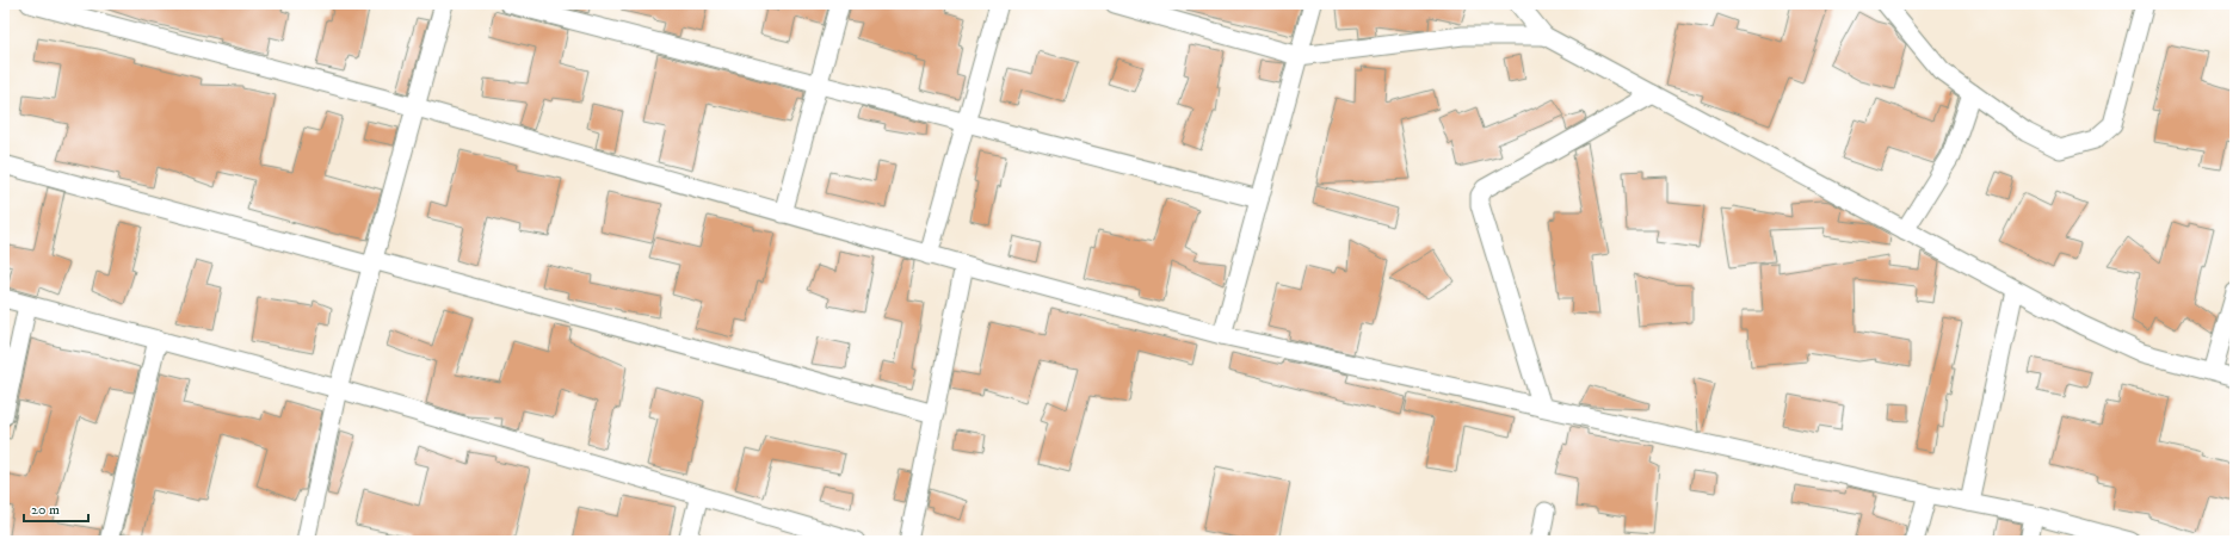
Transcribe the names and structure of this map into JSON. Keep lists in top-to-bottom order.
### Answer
{
  "scale_bar": "20 m"
}
